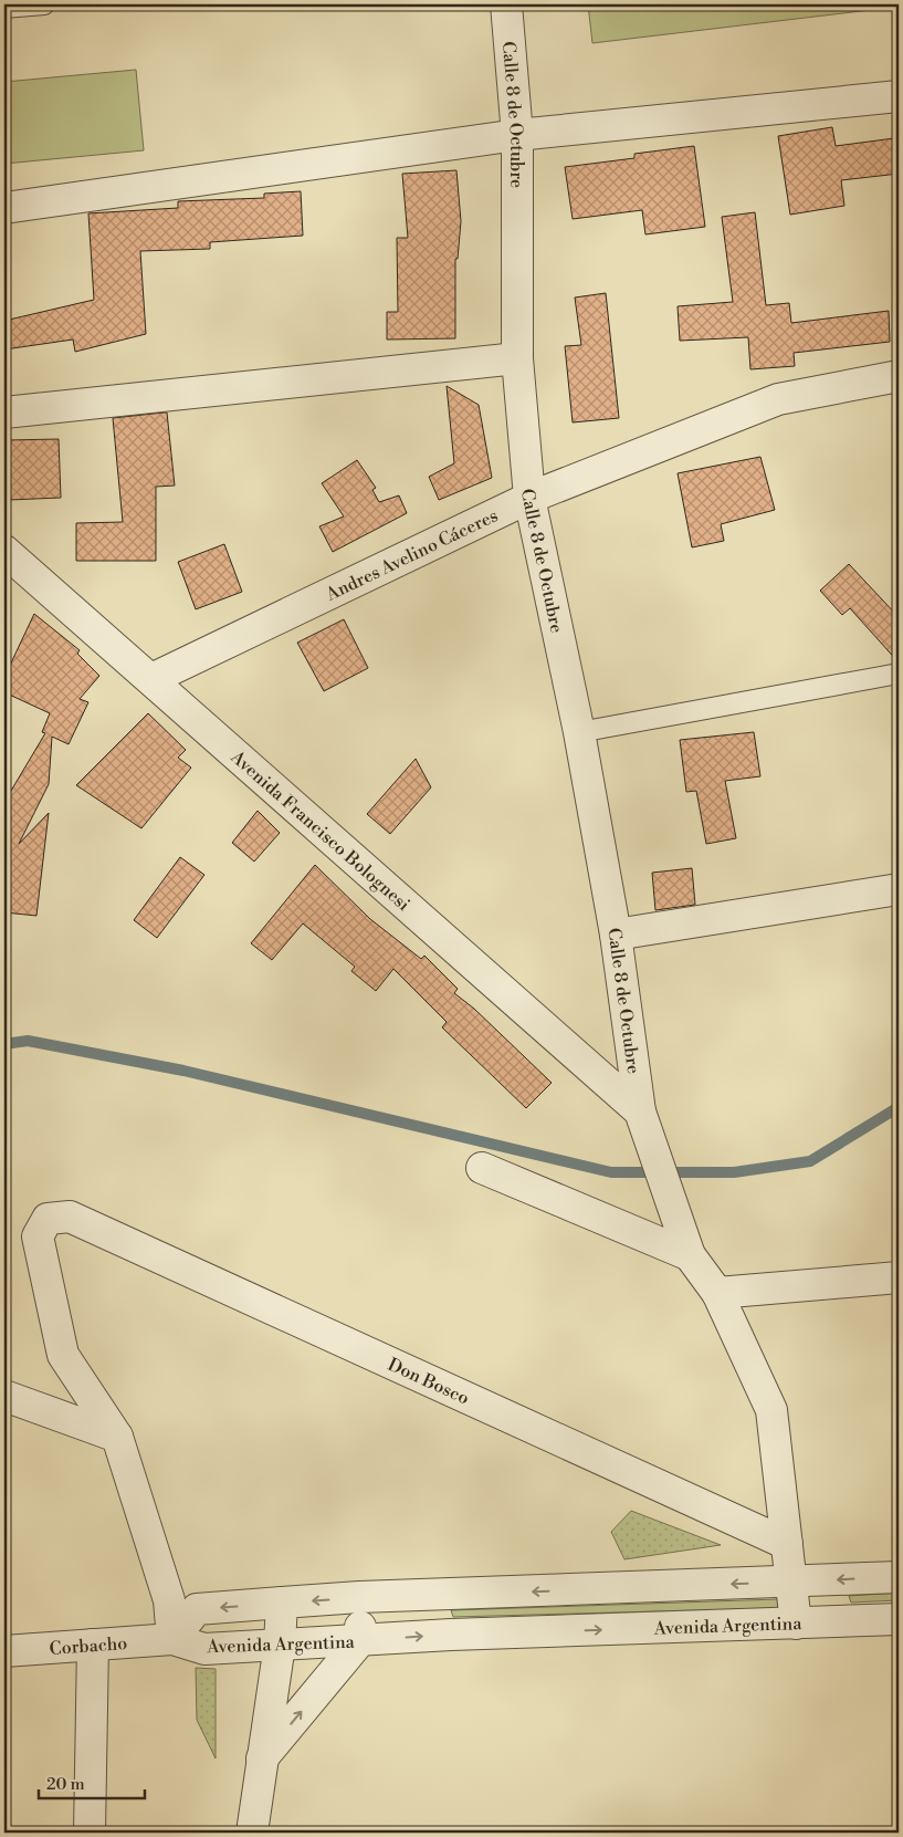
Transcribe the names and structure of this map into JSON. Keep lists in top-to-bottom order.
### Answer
{
  "streets": {
    "street": [
      "Calle 8 de Octubre",
      "Andres Avelino Cáceres",
      "Avenida Francisco Bolognesi",
      "Don Bosco",
      "Avenida Argentina",
      "Corbacho"
    ]
  },
  "crossings": [
    ["Calle 8 de Octubre", "Andres Avelino Cáceres"],
    ["Calle 8 de Octubre", "Avenida Francisco Bolognesi"],
    ["Andres Avelino Cáceres", "Avenida Francisco Bolognesi"],
    ["Avenida Argentina", "Corbacho"]
  ],
  "scale_bar": "20 m"
}
